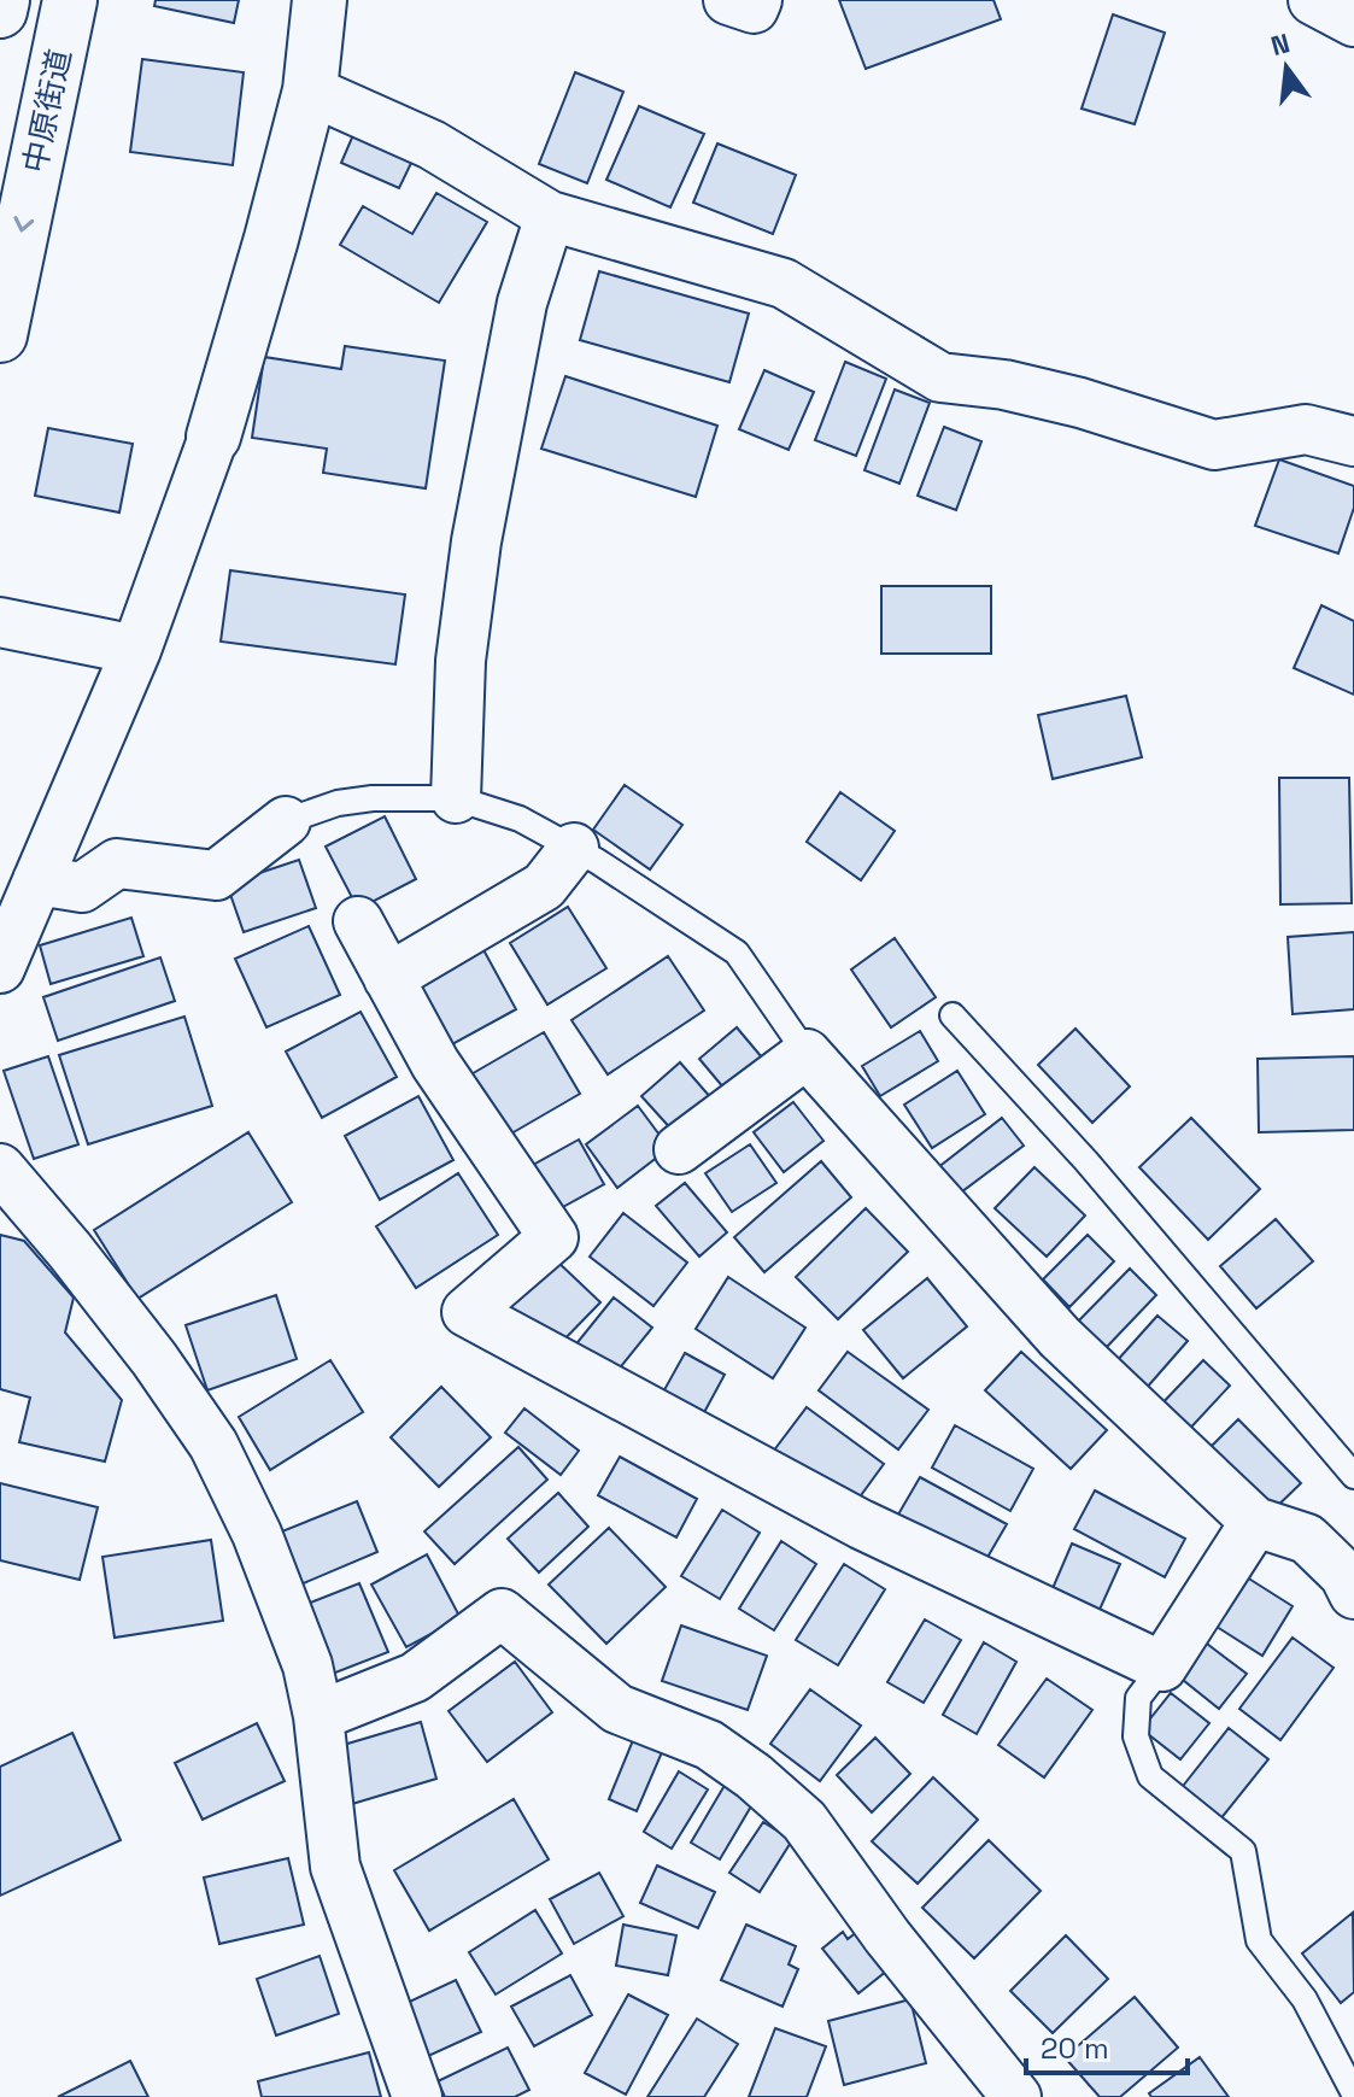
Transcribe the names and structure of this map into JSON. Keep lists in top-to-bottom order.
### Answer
{
  "streets": {
    "street": ["中原街道"]
  },
  "scale_bar": "20 m",
  "north": "top"
}
